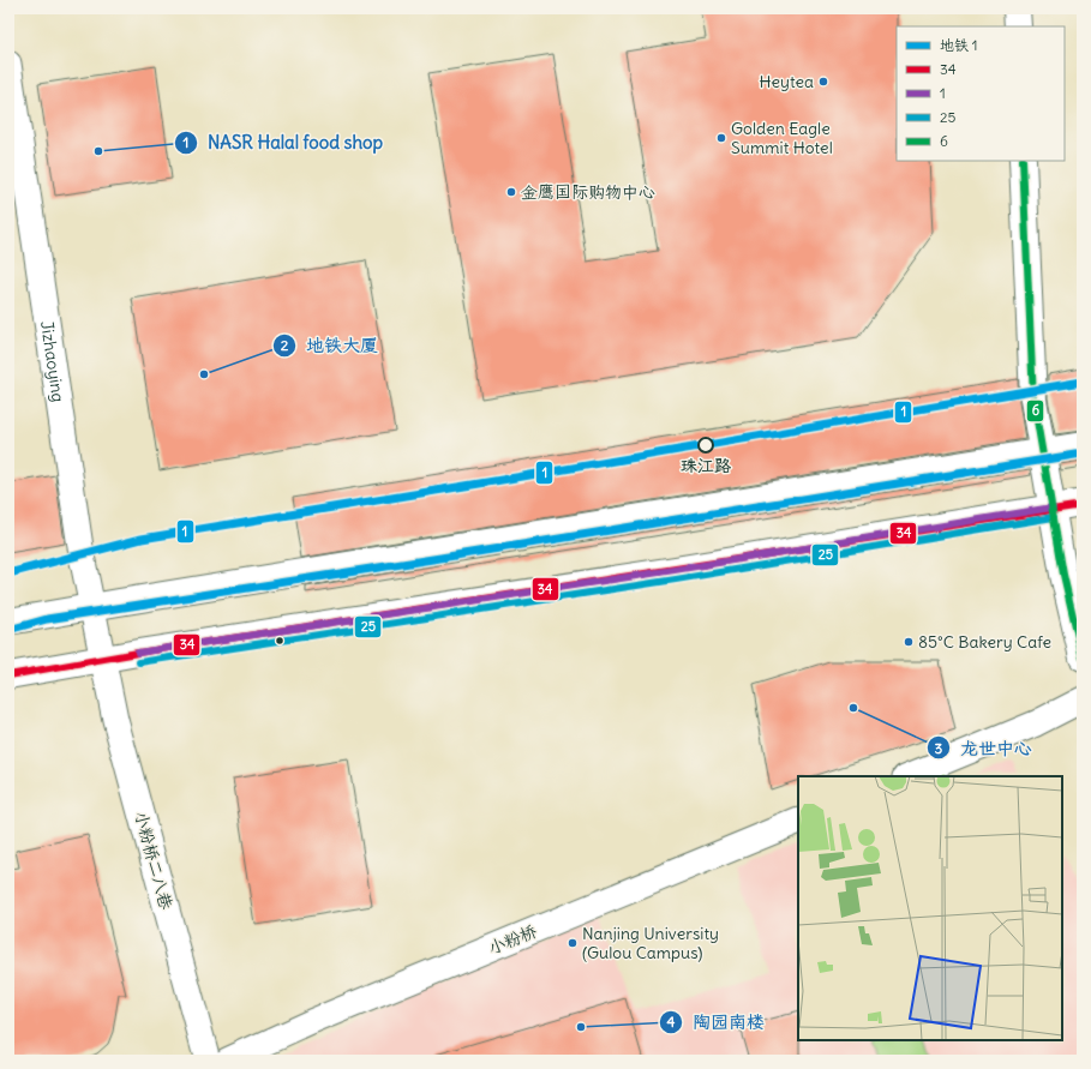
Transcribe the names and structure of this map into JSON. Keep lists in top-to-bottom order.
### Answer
{
  "streets": {
    "street": ["Jizhaoying", "小粉桥二八巷", "小粉桥"]
  },
  "crossings": [
    ["Jizhaoying", "小粉桥二八巷"]
  ],
  "places": [
    "Heytea",
    "Golden Eagle Summit Hotel",
    "NASR Halal food shop",
    "金鹰国际购物中心",
    "地铁大厦",
    "珠江路",
    "85°C Bakery Cafe",
    "龙世中心",
    "Nanjing University (Gulou Campus)",
    "陶园南楼"
  ],
  "lines": [
    "transit line 6",
    "metro line 1",
    "transit line 34",
    "transit line 1",
    "transit line 25"
  ],
  "legend": [
    "地铁 1",
    "34",
    "1",
    "25",
    "6"
  ]
}
